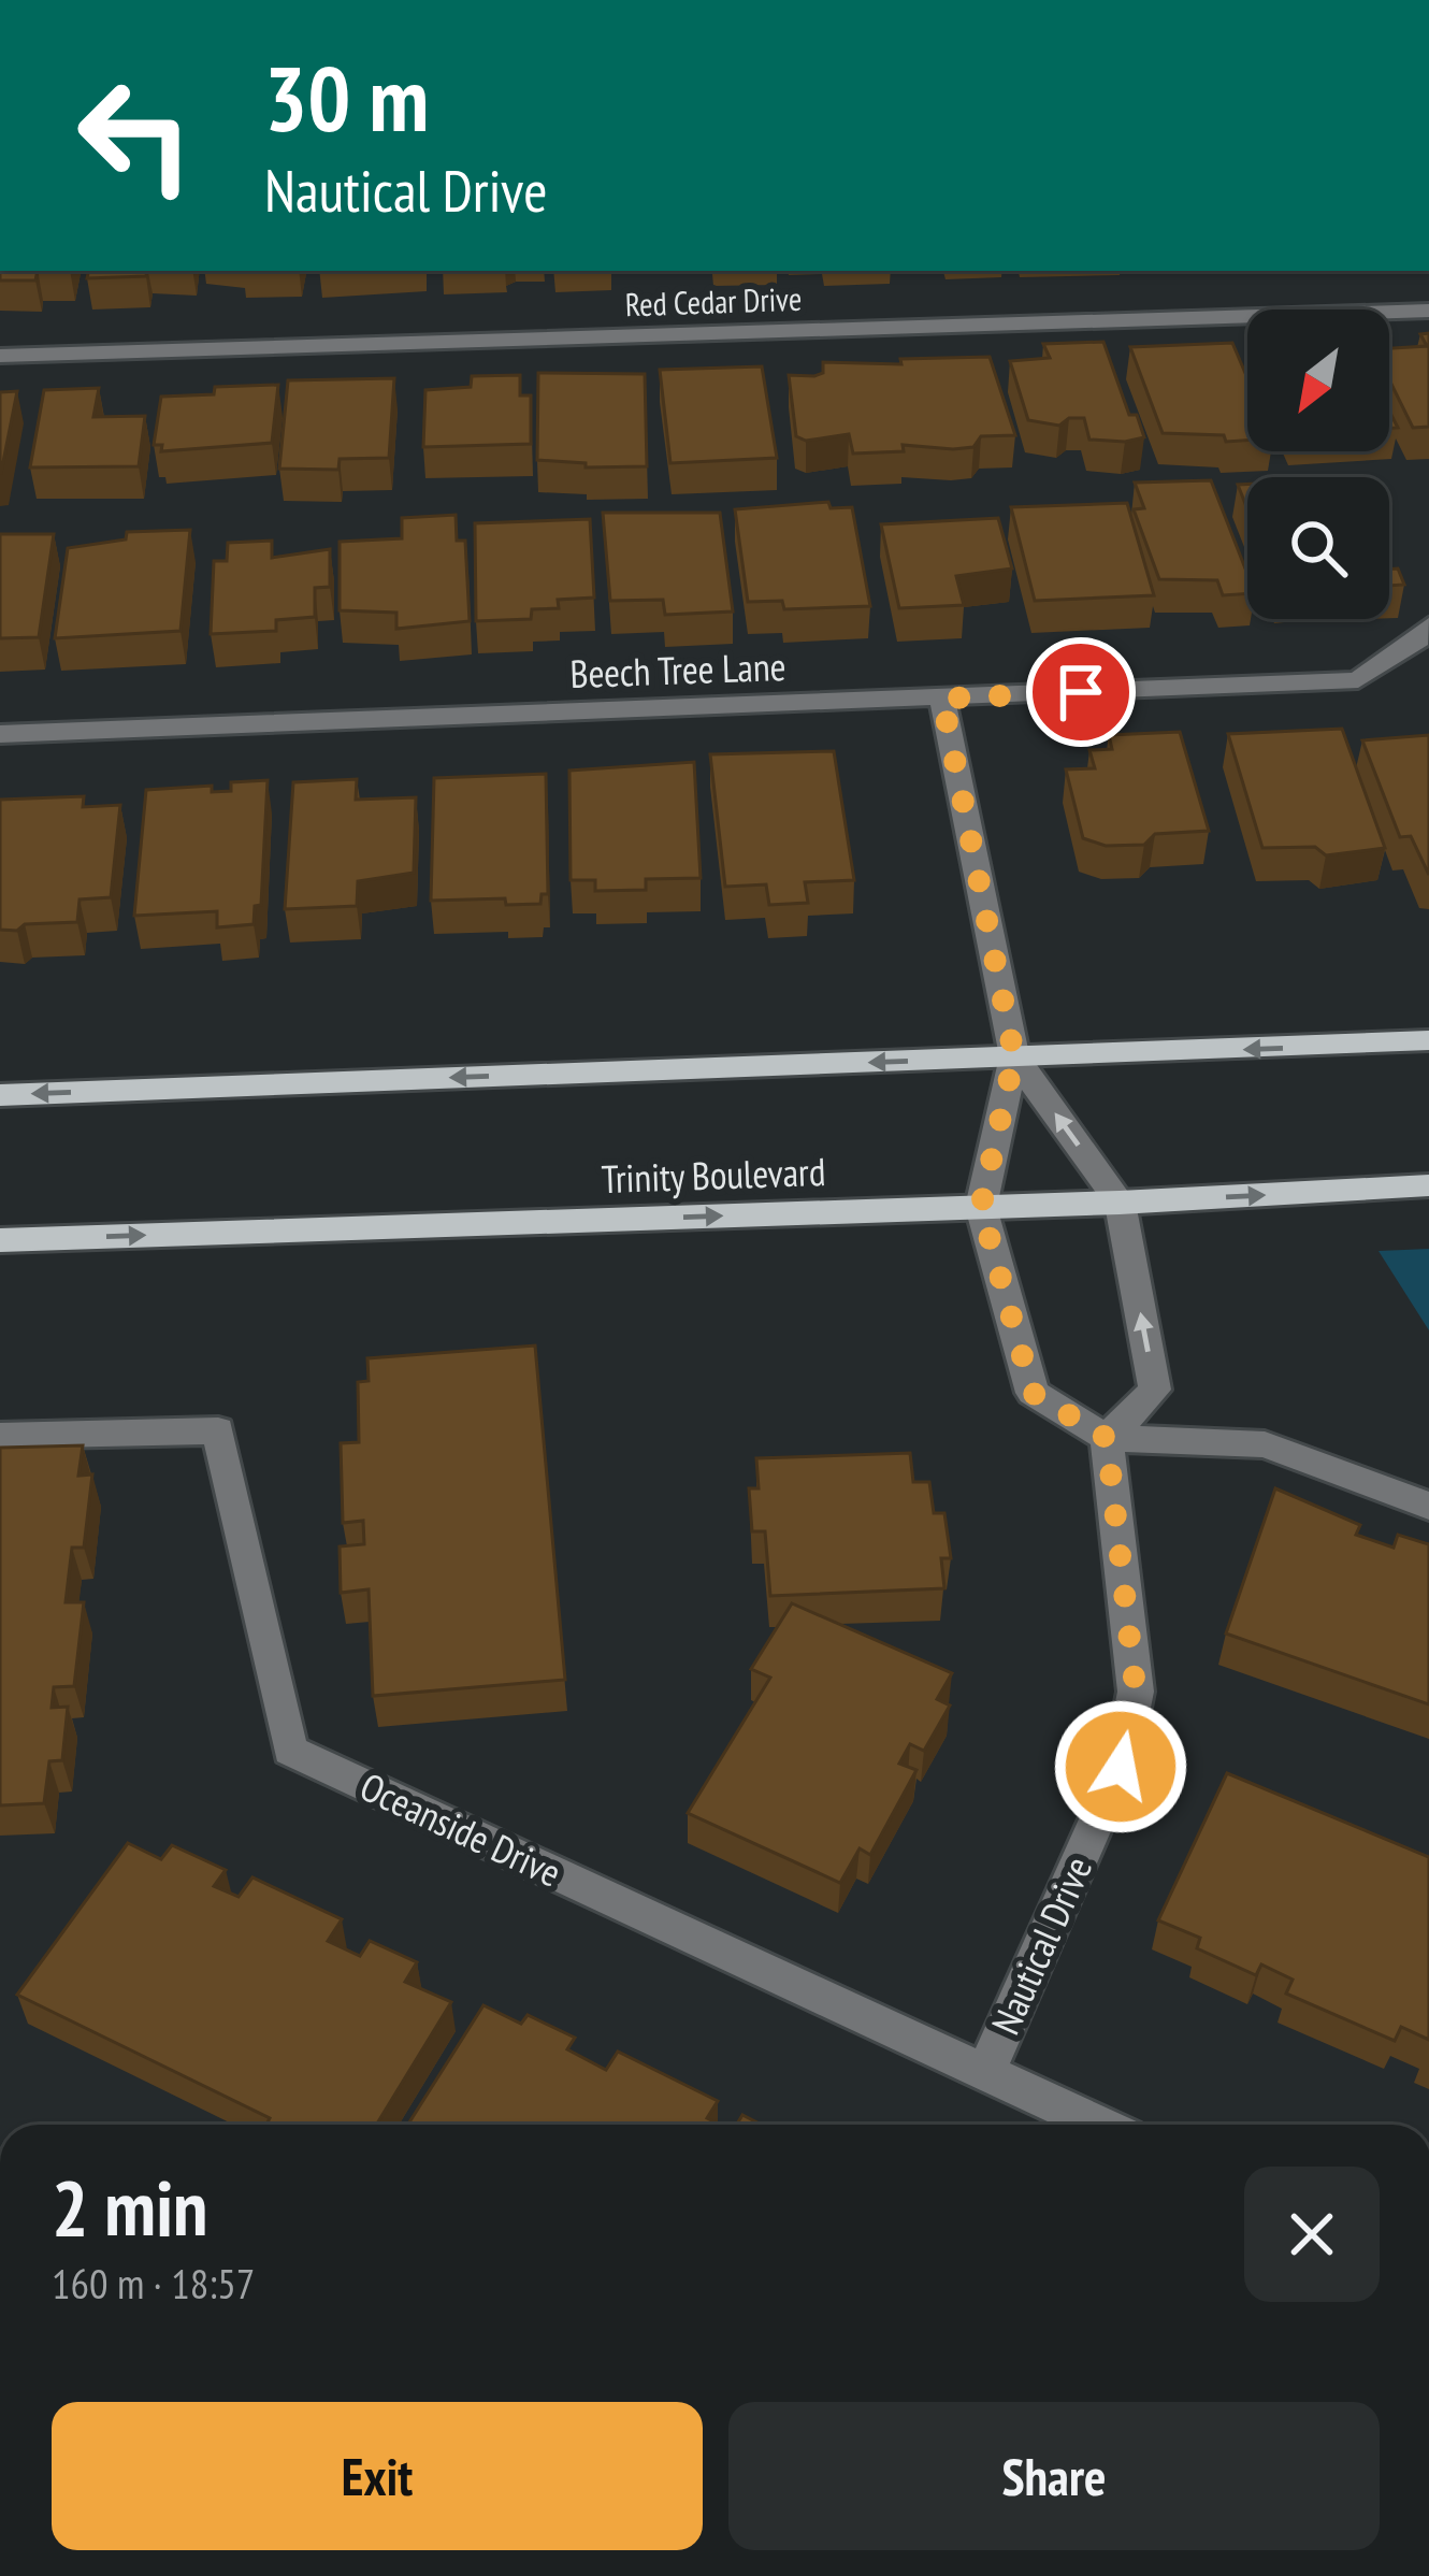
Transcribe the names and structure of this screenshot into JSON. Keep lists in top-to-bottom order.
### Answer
{
  "streets": {
    "main road": ["Trinity Boulevard"],
    "street": [
      "Red Cedar Drive",
      "Beech Tree Lane",
      "Oceanside Drive",
      "Nautical Drive"
    ]
  },
  "crossings": [
    ["Oceanside Drive", "Nautical Drive"]
  ],
  "north": "bottom left",
  "page": {
    "turn": ["30 m", "Nautical Drive"],
    "heading": ["2 min", "160 m · 18:57"],
    "buttons": ["Exit", "Share"]
  }
}
